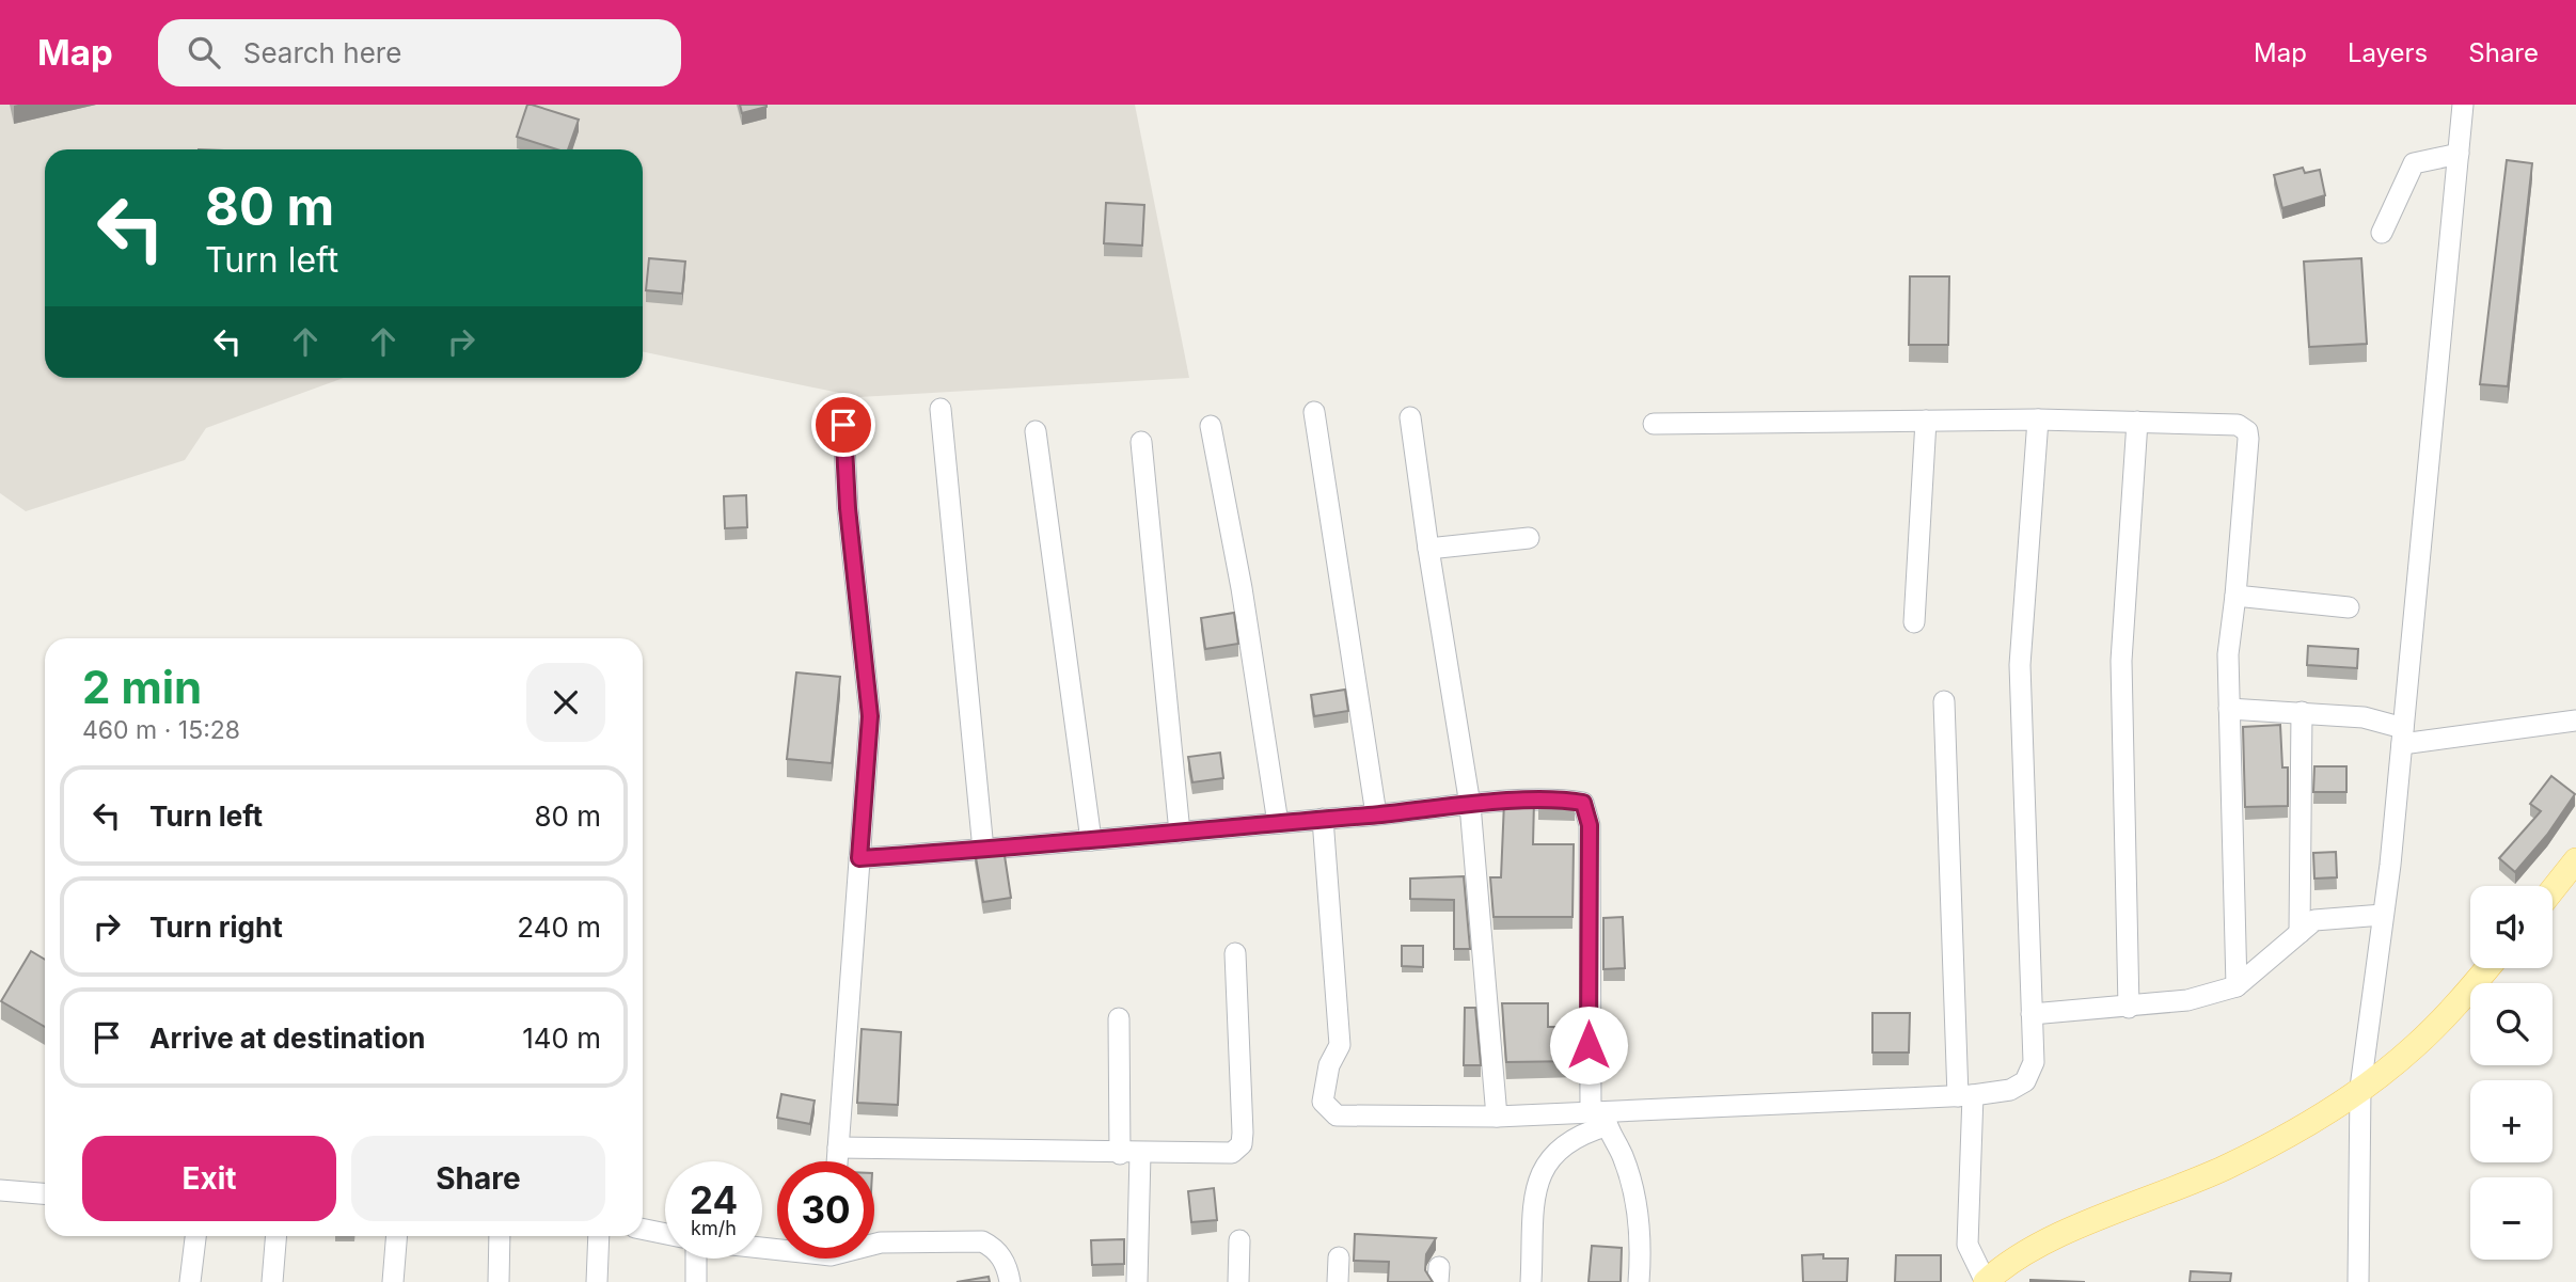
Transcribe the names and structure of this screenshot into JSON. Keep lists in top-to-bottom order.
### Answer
{
  "page": {
    "header": "Map",
    "search": "Search here",
    "nav": ["Map", "Layers", "Share"],
    "turn": ["80 m", "Turn left"],
    "heading": ["2 min", "460 m · 15:28"],
    "list": [
      {
        "name": "Turn left",
        "value": "80 m"
      },
      {
        "name": "Turn right",
        "value": "240 m"
      },
      {
        "name": "Arrive at destination",
        "value": "140 m"
      }
    ],
    "map_buttons": ["+", "−"],
    "buttons": ["Exit", "Share"],
    "speed": "24 km/h",
    "limit": "30"
  }
}
